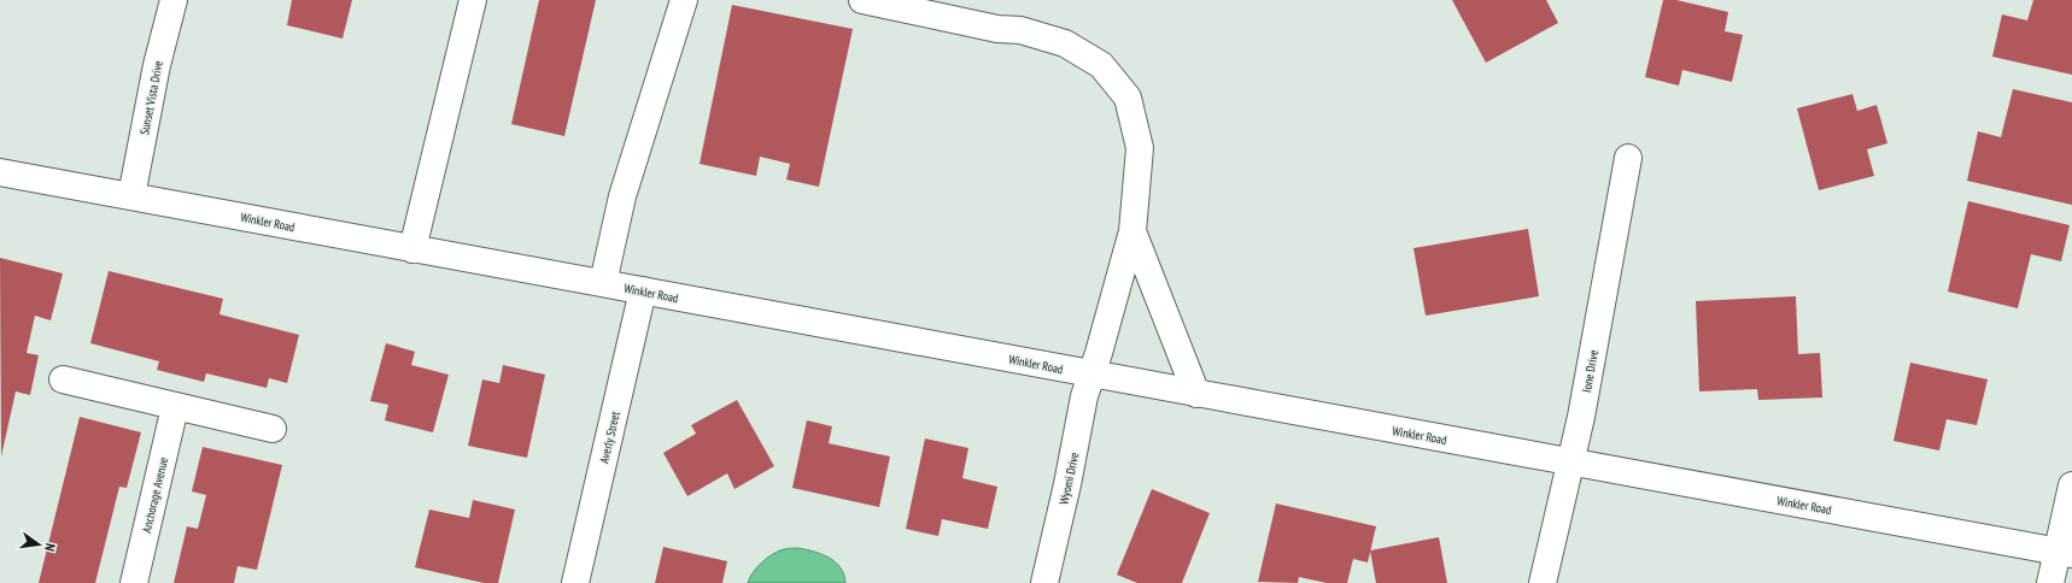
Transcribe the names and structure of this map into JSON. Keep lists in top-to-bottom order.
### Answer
{
  "streets": {
    "street": [
      "Sunset Vista Drive",
      "Winkler Road",
      "Ione Drive",
      "Averly Street",
      "Wyomi Drive",
      "Anchorage Avenue"
    ]
  },
  "crossings": [
    ["Sunset Vista Drive", "Winkler Road"],
    ["Winkler Road", "Ione Drive"],
    ["Winkler Road", "Averly Street"],
    ["Winkler Road", "Wyomi Drive"]
  ],
  "north": "right"
}
